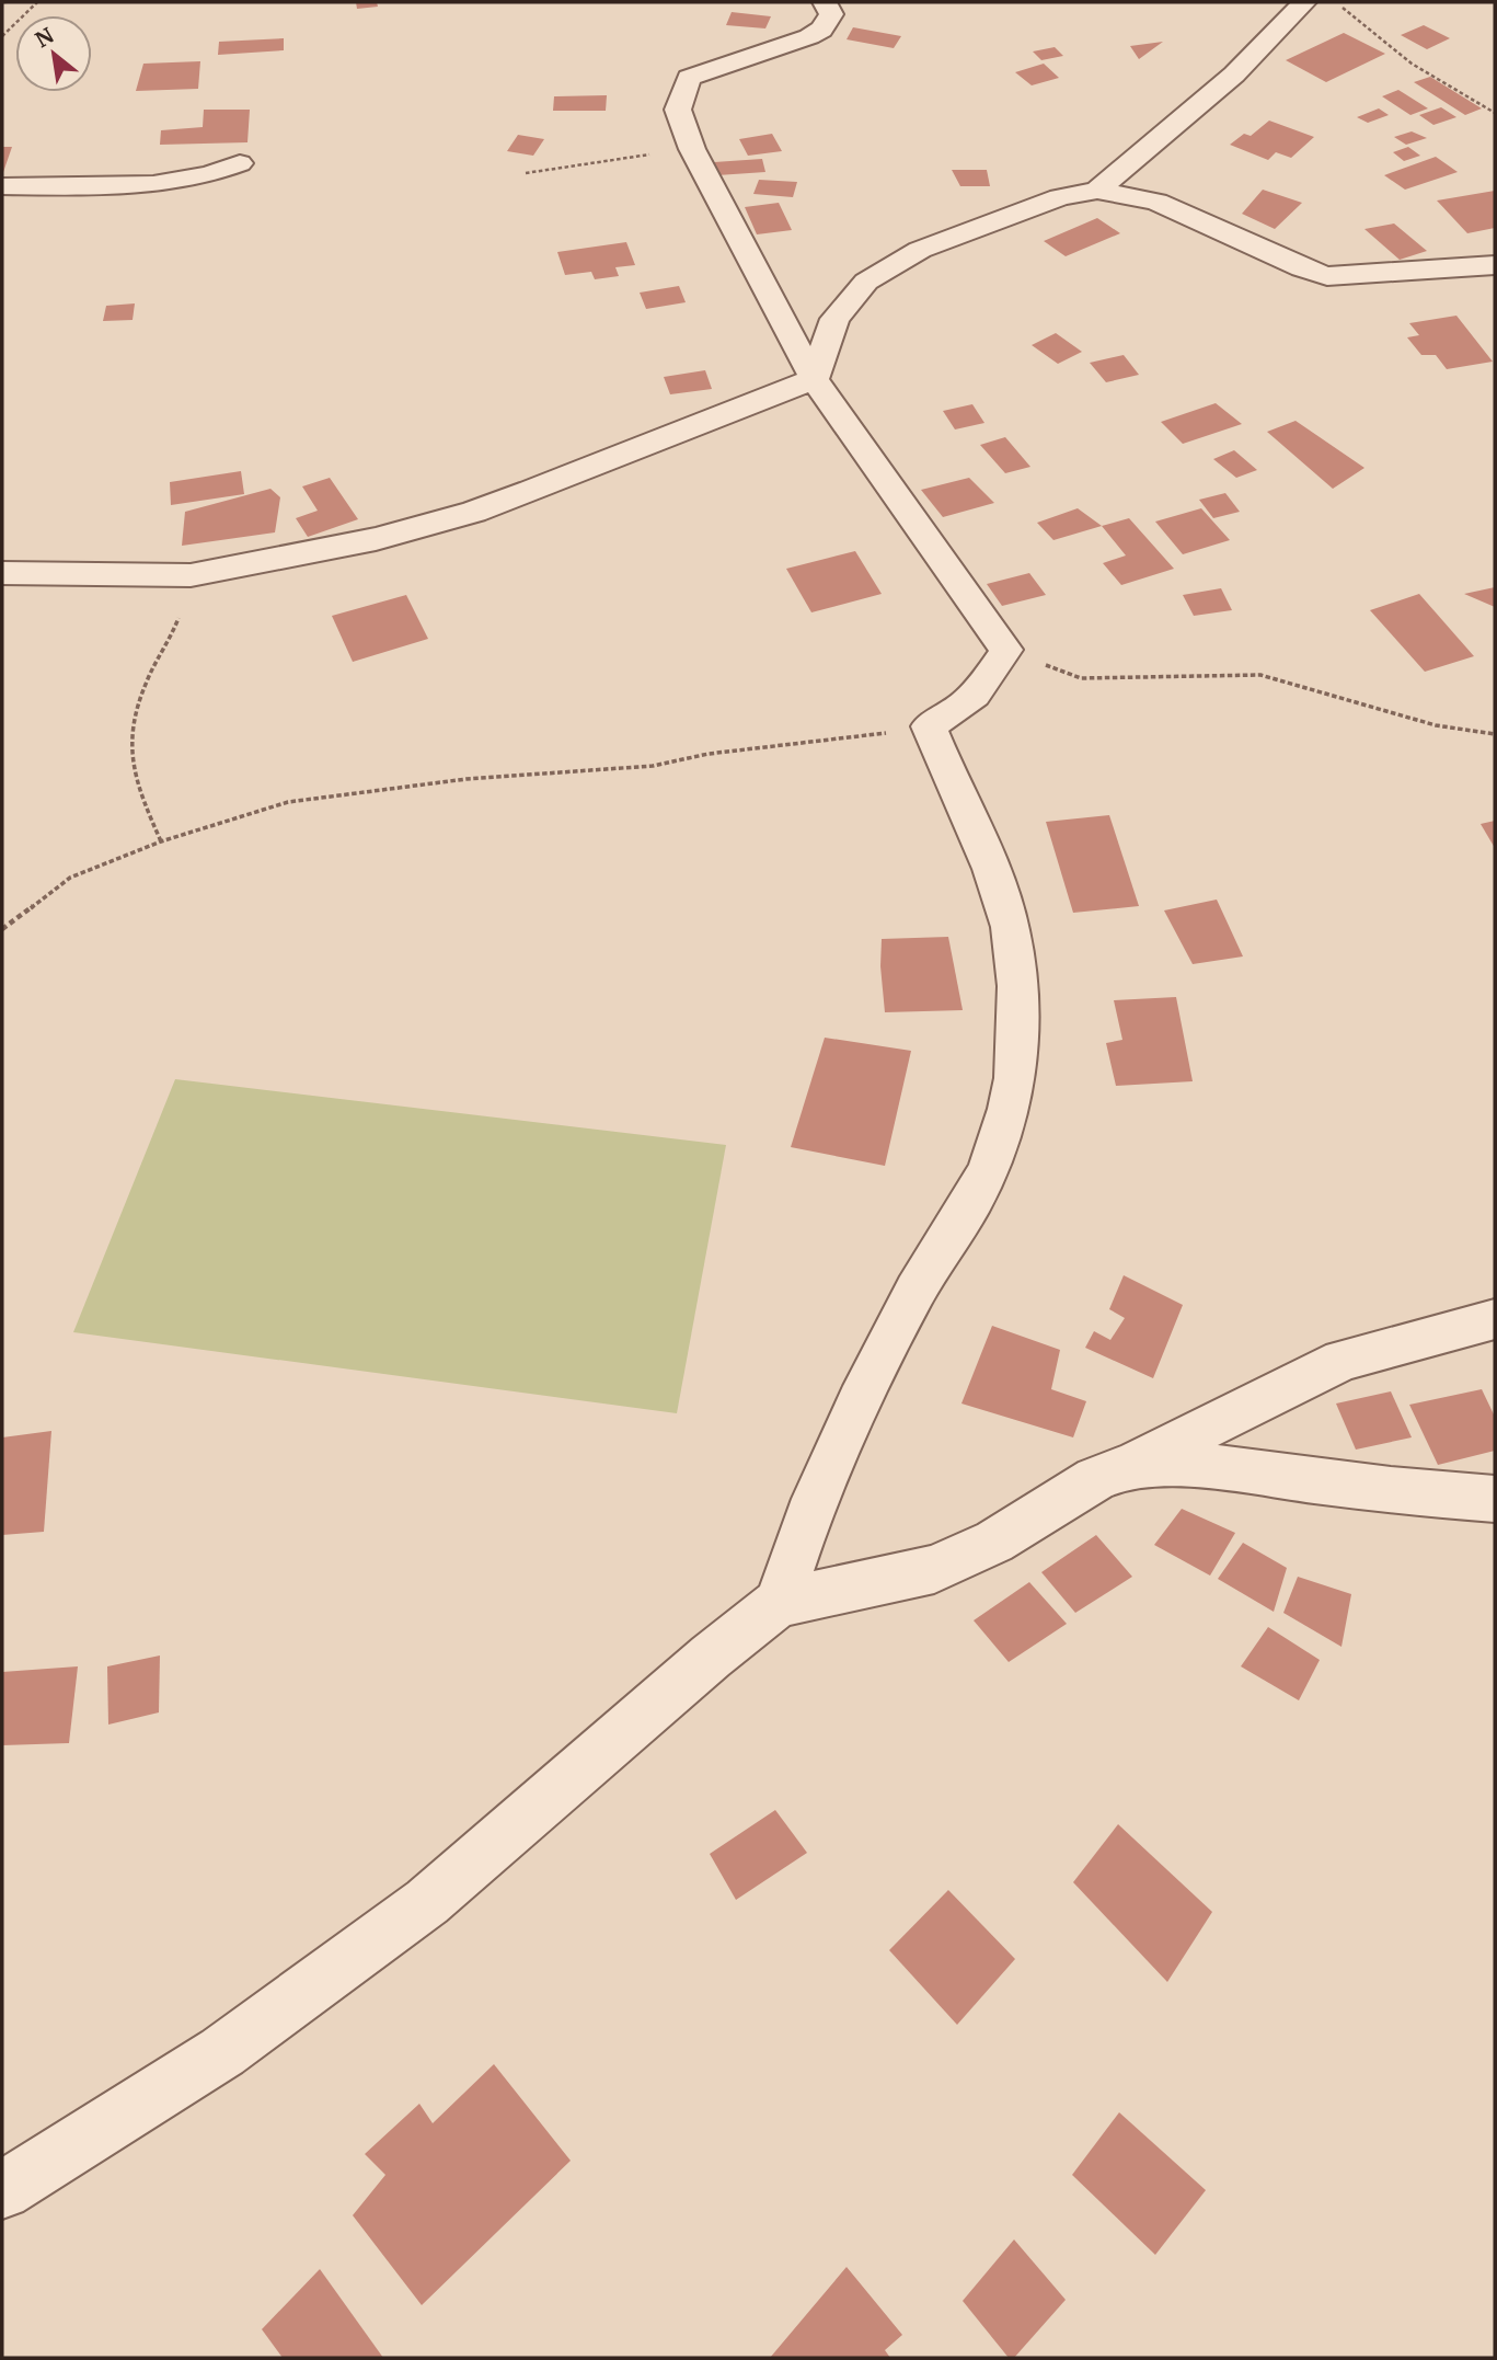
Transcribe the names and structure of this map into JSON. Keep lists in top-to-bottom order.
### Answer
{
  "north": "top left"
}
